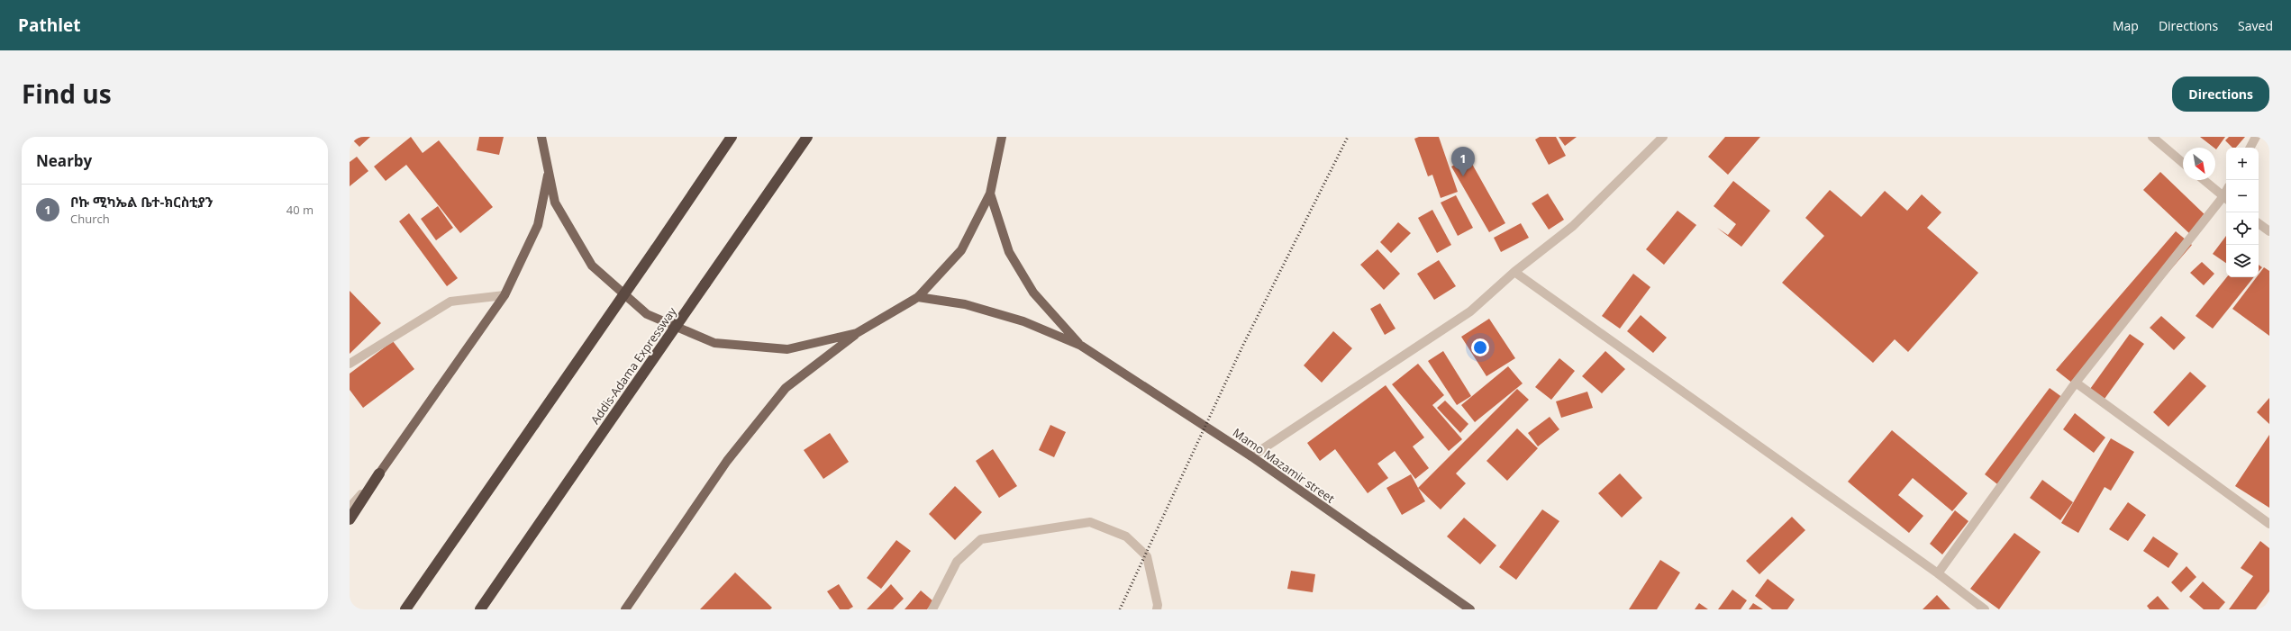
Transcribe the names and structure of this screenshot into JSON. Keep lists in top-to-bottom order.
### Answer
{
  "streets": {
    "highway": ["Addis-Adama Expressway"],
    "main road": ["Mamo Mazamir street"]
  },
  "north": "bottom right",
  "page": {
    "header": "Pathlet",
    "nav": ["Map", "Directions", "Saved"],
    "title": "Find us",
    "buttons": "Directions",
    "heading": "Nearby",
    "pins": "1",
    "map_buttons": ["+", "−"],
    "list": [
      {
        "mark": "1",
        "name": "ቦኩ ሚካኤል ቤተ-ክርስቲያን",
        "note": "Church",
        "value": "40 m"
      }
    ]
  }
}
